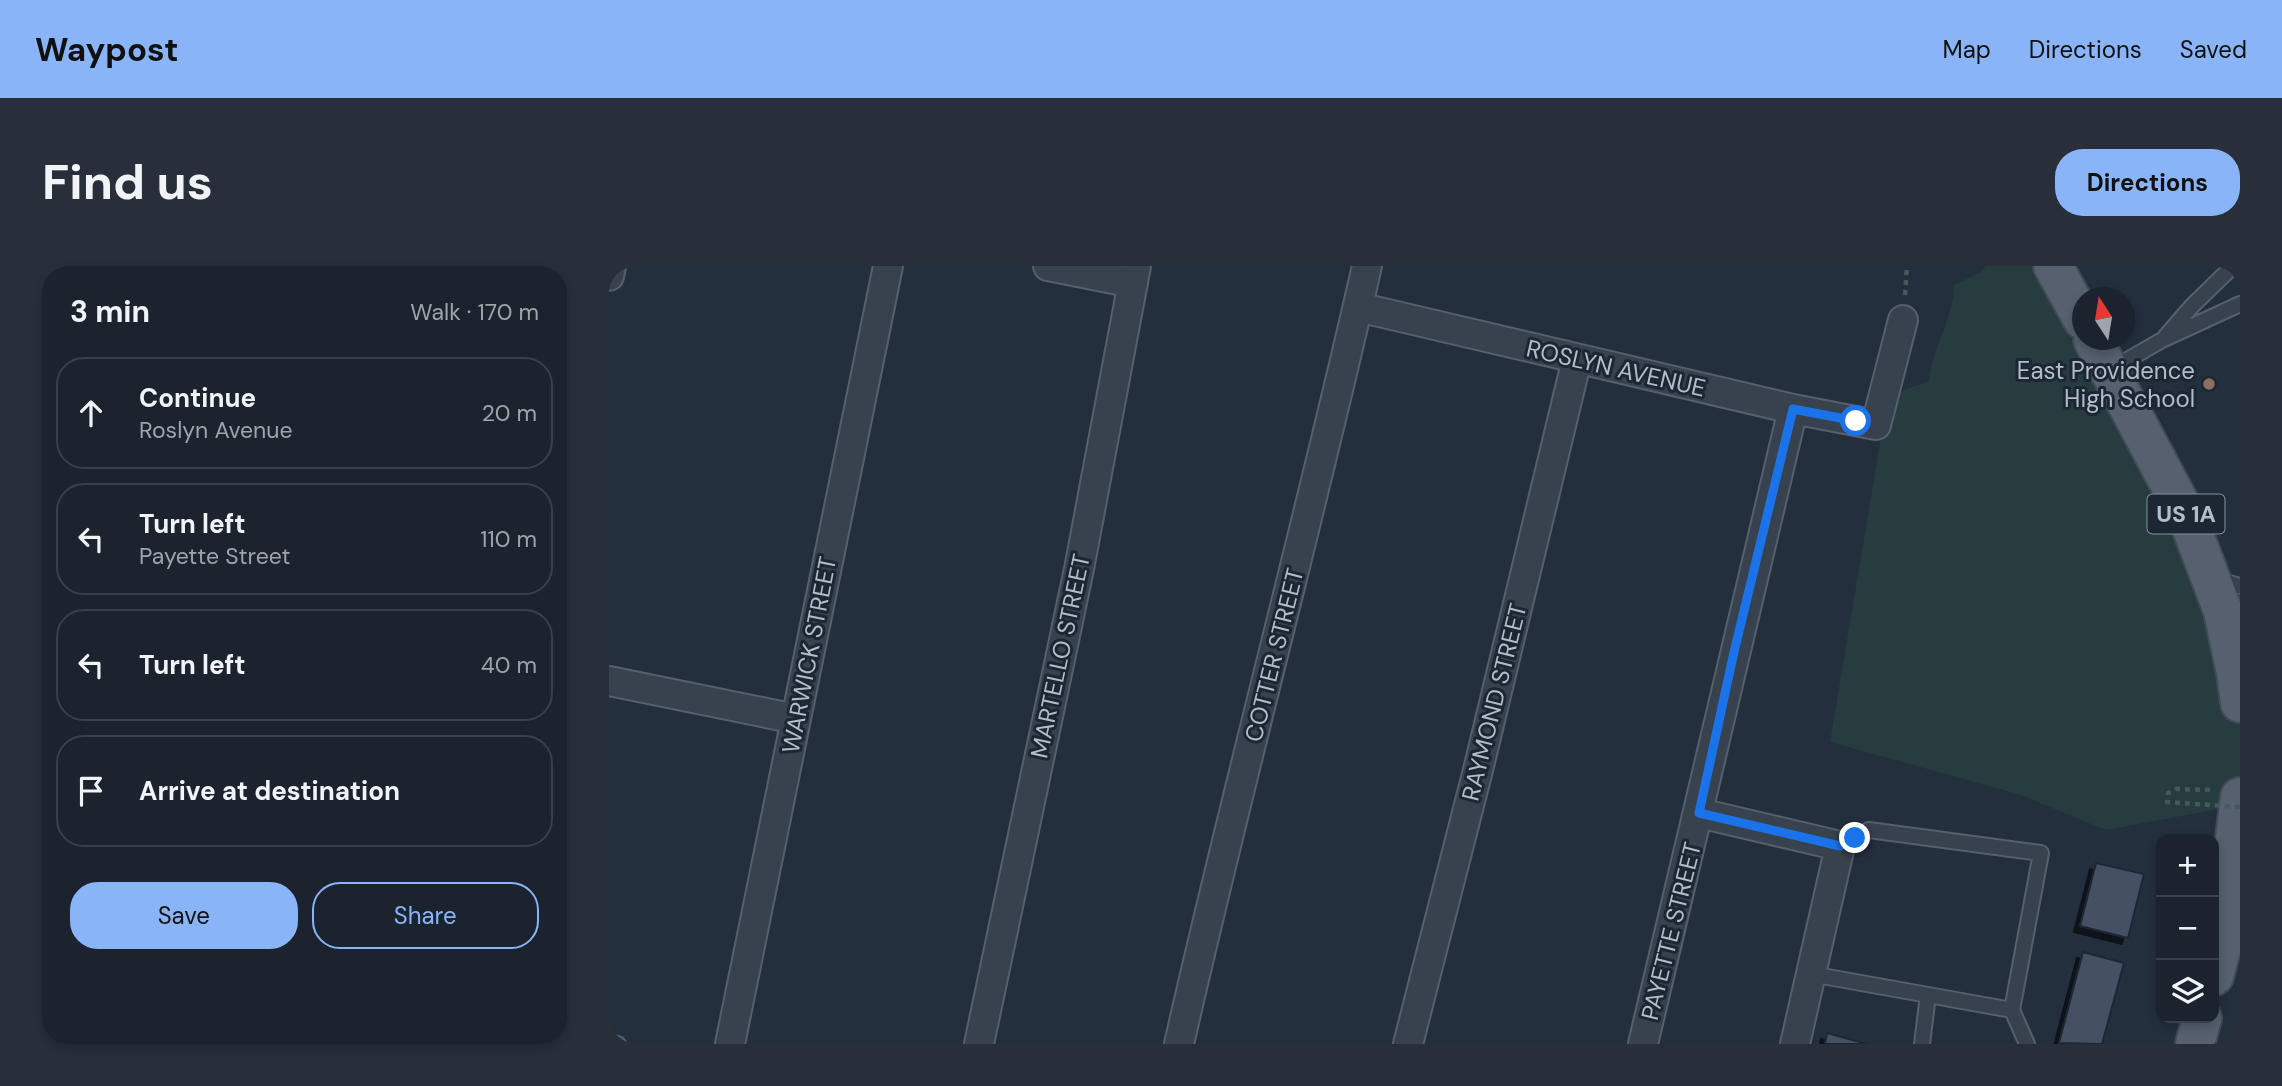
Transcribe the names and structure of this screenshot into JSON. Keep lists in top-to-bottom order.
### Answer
{
  "streets": {
    "main road": ["US 1A"],
    "street": [
      "ROSLYN AVENUE",
      "WARWICK STREET",
      "COTTER STREET",
      "MARTELLO STREET",
      "RAYMOND STREET",
      "PAYETTE STREET"
    ]
  },
  "crossings": [
    ["ROSLYN AVENUE", "COTTER STREET"],
    ["ROSLYN AVENUE", "RAYMOND STREET"],
    ["ROSLYN AVENUE", "PAYETTE STREET"]
  ],
  "places": ["East Providence High School"],
  "north": "top",
  "page": {
    "header": "Waypost",
    "nav": ["Map", "Directions", "Saved"],
    "buttons": [
      "Directions",
      ["Save", "Share"]
    ],
    "title": "Find us",
    "heading": ["3 min", "Walk · 170 m"],
    "list": [
      ["Continue", "Roslyn Avenue", "20 m"],
      ["Turn left", "Payette Street", "110 m"],
      ["Turn left", "40 m"],
      "Arrive at destination"
    ],
    "map_buttons": ["+", "−"]
  }
}
